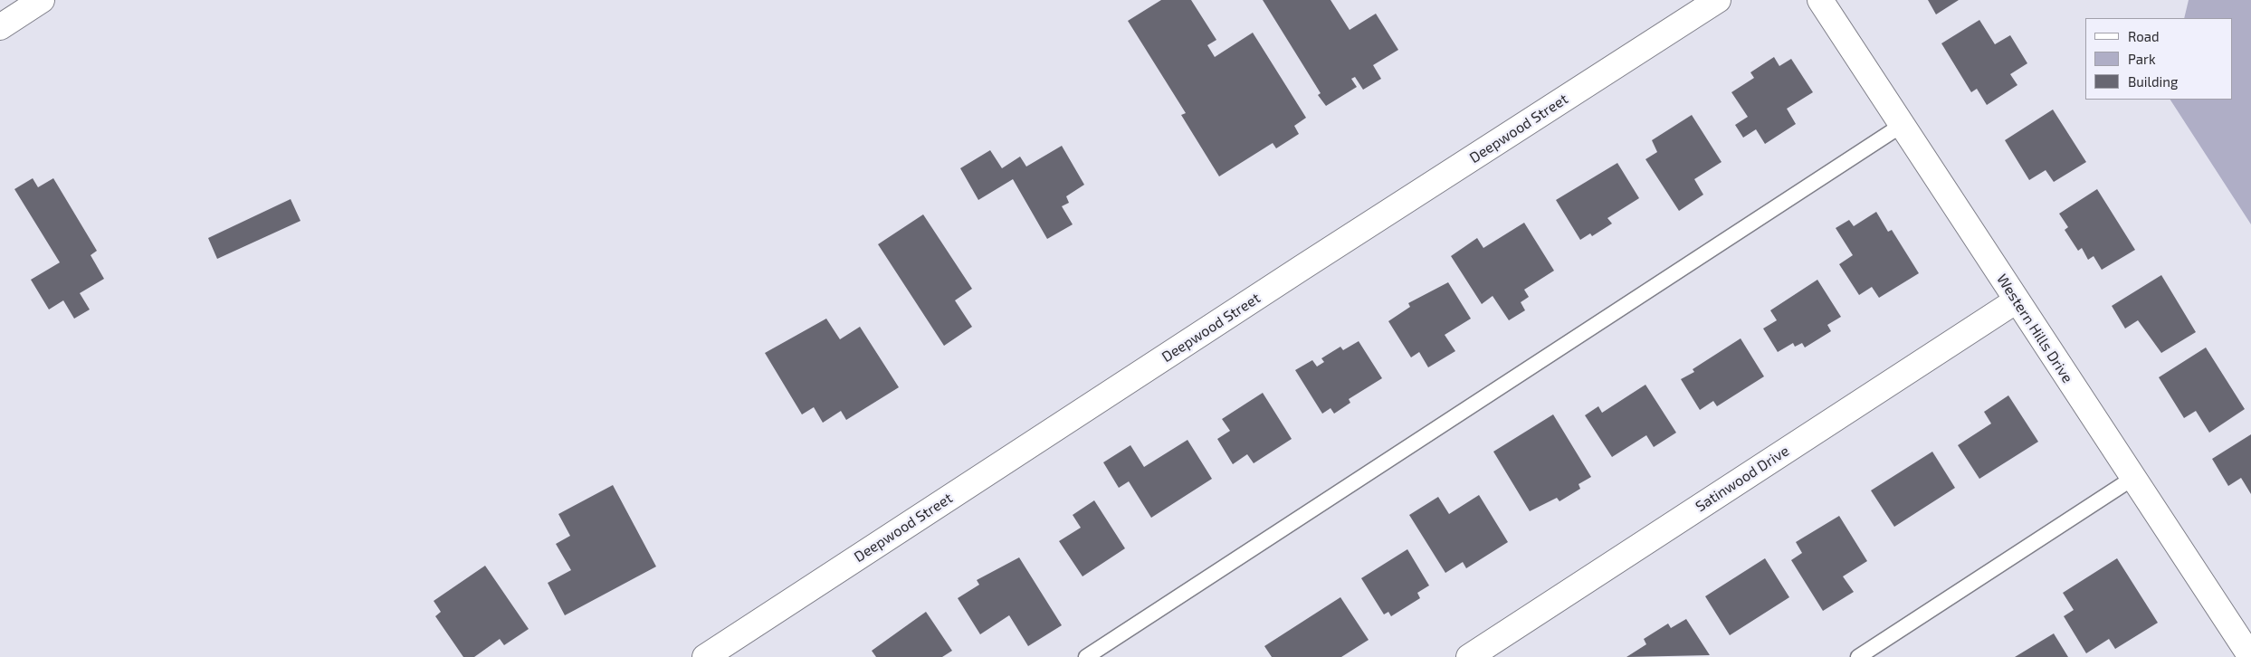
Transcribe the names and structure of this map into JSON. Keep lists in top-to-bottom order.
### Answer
{
  "streets": {
    "street": ["Deepwood Street", "Western Hills Drive", "Satinwood Drive"]
  },
  "crossings": [
    ["Western Hills Drive", "Satinwood Drive"]
  ],
  "legend": ["Road", "Park", "Building"]
}
